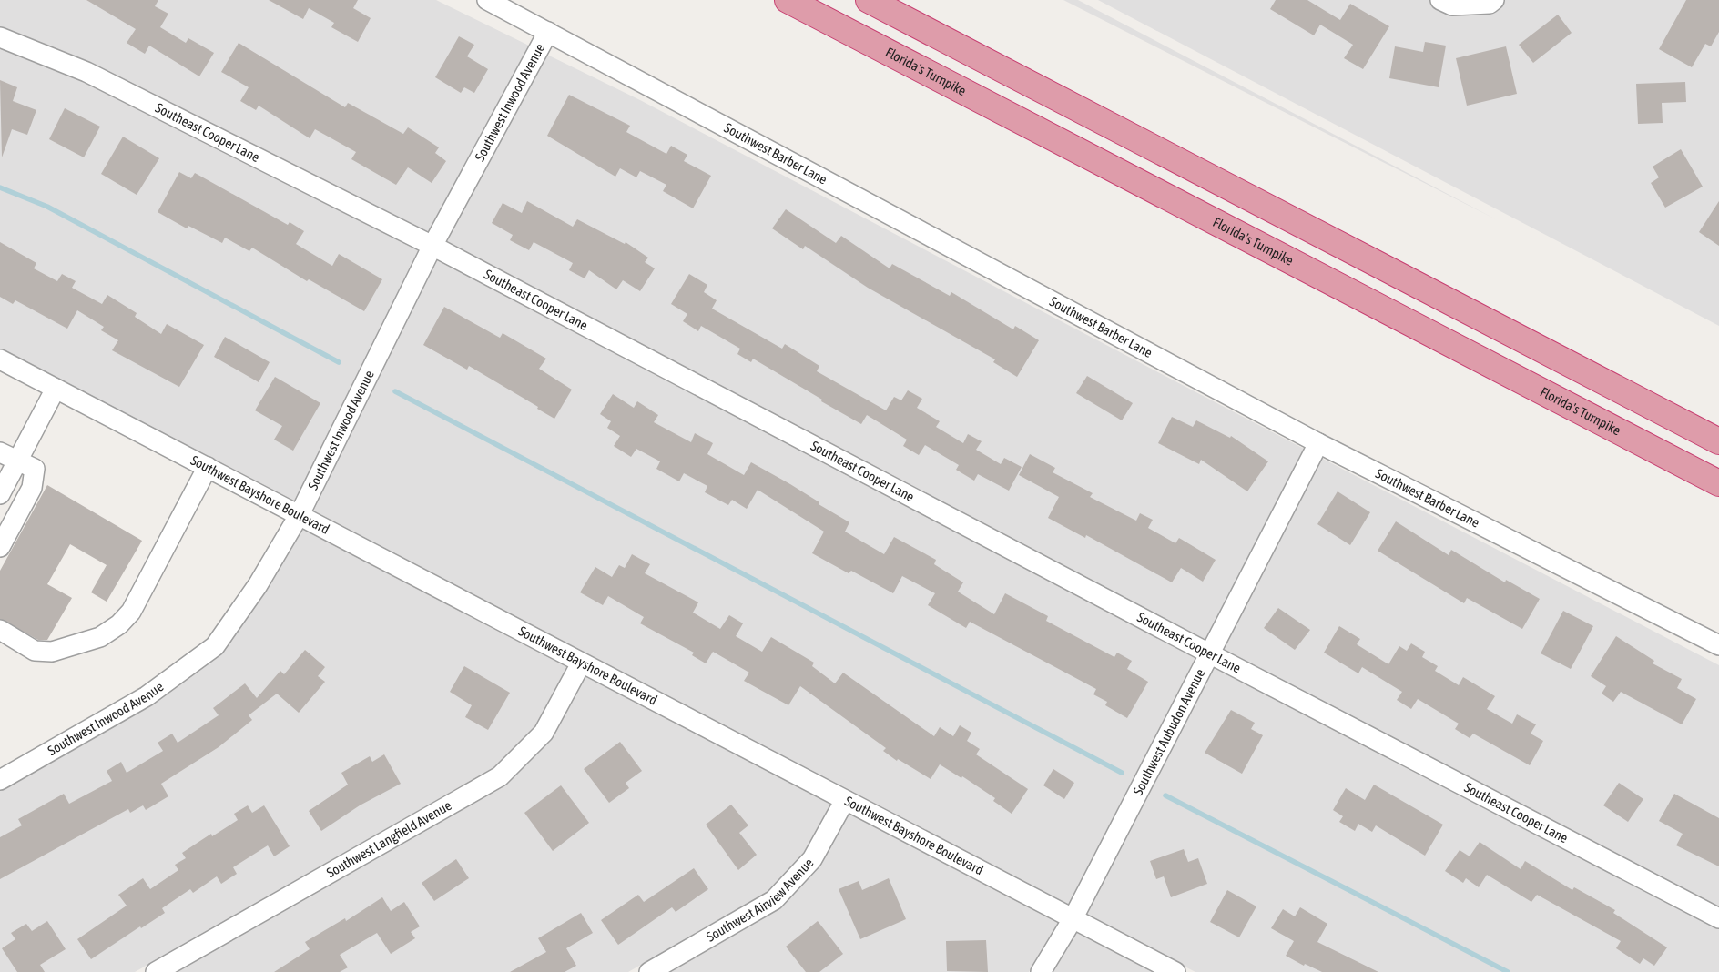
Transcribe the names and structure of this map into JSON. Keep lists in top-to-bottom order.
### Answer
{
  "streets": {
    "highway": ["Florida's Turnpike"],
    "street": [
      "Southwest Inwood Avenue",
      "Southeast Cooper Lane",
      "Southwest Barber Lane",
      "Southwest Bayshore Boulevard",
      "Southwest Aubudon Avenue",
      "Southwest Langfield Avenue",
      "Southwest Airview Avenue"
    ]
  },
  "crossings": [
    ["Southwest Inwood Avenue", "Southeast Cooper Lane"],
    ["Southwest Inwood Avenue", "Southwest Barber Lane"],
    ["Southwest Inwood Avenue", "Southwest Bayshore Boulevard"],
    ["Southeast Cooper Lane", "Southwest Aubudon Avenue"],
    ["Southwest Barber Lane", "Southwest Aubudon Avenue"],
    ["Southwest Bayshore Boulevard", "Southwest Aubudon Avenue"],
    ["Southwest Bayshore Boulevard", "Southwest Langfield Avenue"],
    ["Southwest Bayshore Boulevard", "Southwest Airview Avenue"]
  ]
}
